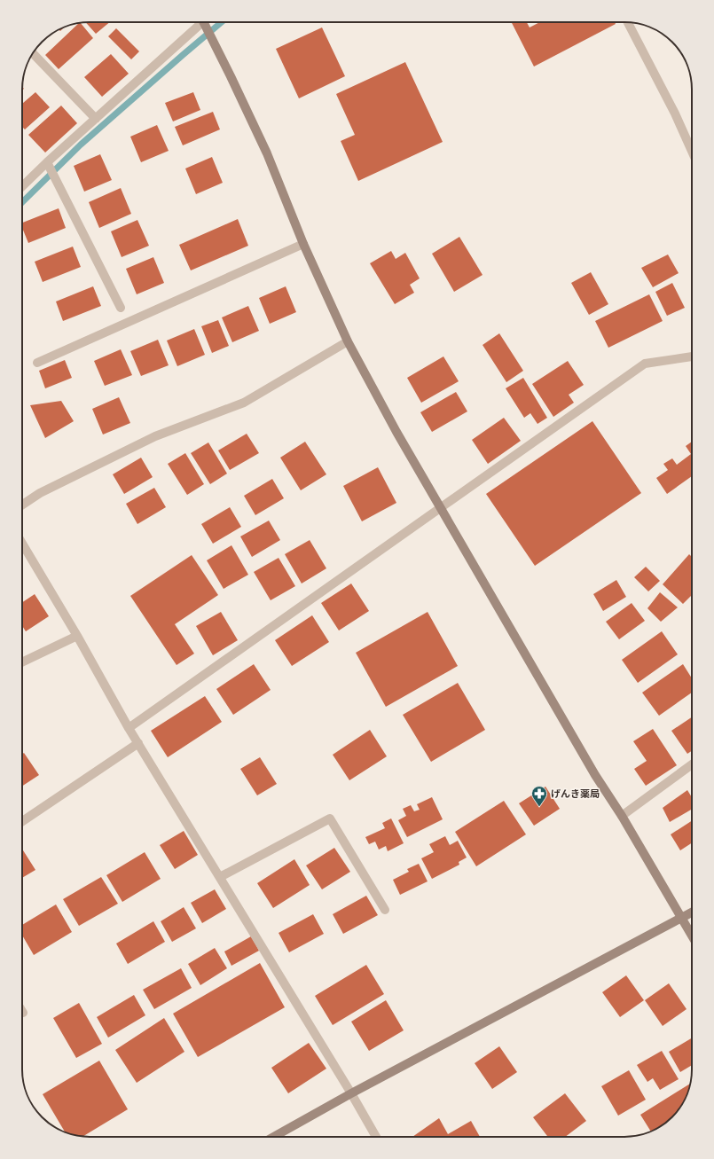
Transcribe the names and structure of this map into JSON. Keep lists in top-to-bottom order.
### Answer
{
  "places": {
    "pharmacy": ["げんき薬局"]
  }
}
